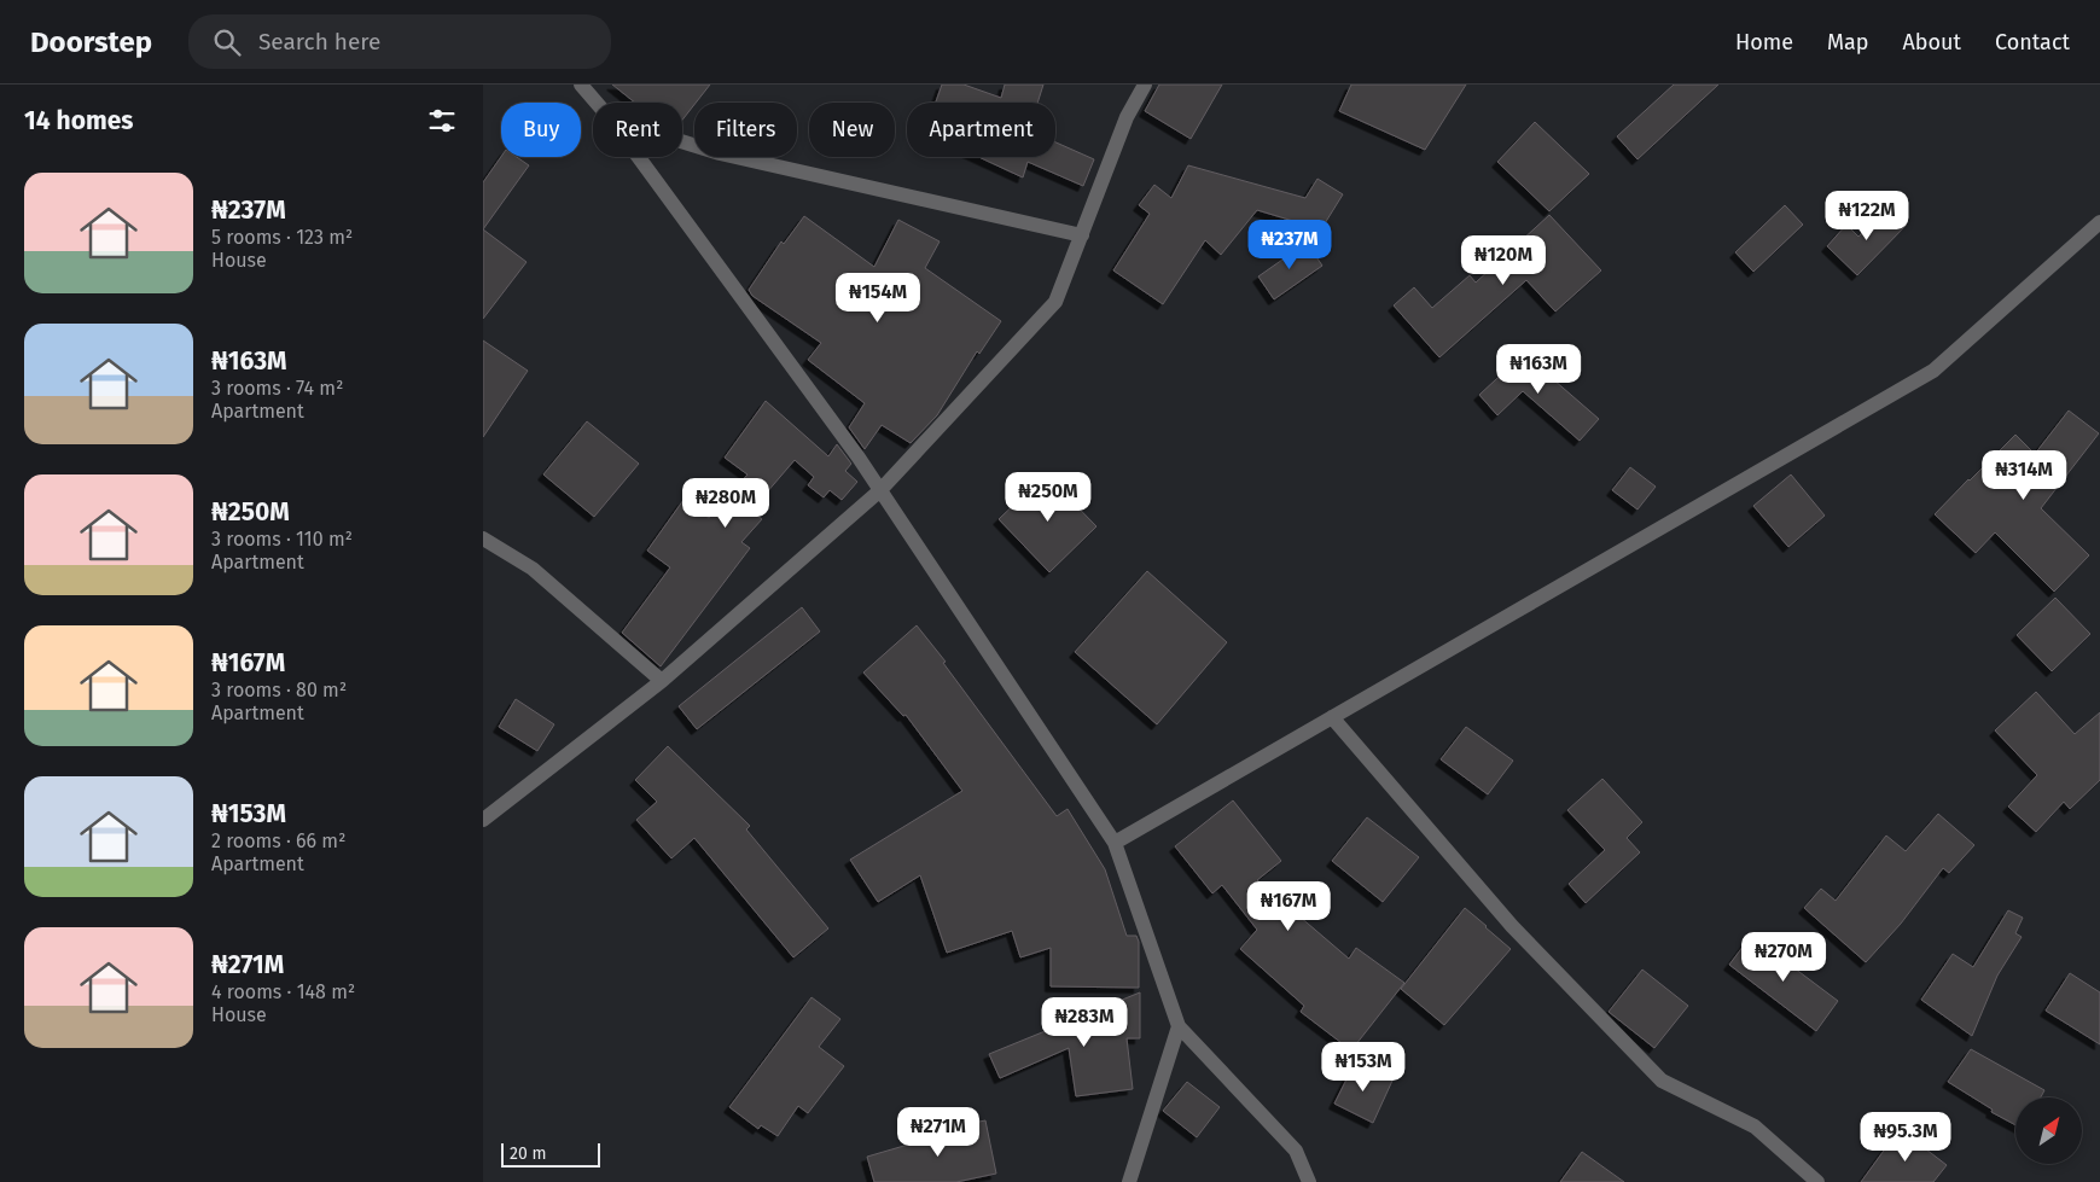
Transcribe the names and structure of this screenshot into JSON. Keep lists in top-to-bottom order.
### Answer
{
  "scale_bar": "20 m",
  "north": "top right",
  "page": {
    "header": "Doorstep",
    "search": "Search here",
    "nav": [
      "Home",
      "Map",
      "About",
      "Contact"
    ],
    "heading": "14 homes",
    "chip": [
      "Buy",
      "Rent",
      "Filters",
      "New",
      "Apartment"
    ],
    "list": [
      {
        "name": "₦237M",
        "note": "5 rooms · 123 m² · House"
      },
      {
        "name": "₦163M",
        "note": "3 rooms · 74 m² · Apartment"
      },
      {
        "name": "₦250M",
        "note": "3 rooms · 110 m² · Apartment"
      },
      {
        "name": "₦167M",
        "note": "3 rooms · 80 m² · Apartment"
      },
      {
        "name": "₦153M",
        "note": "2 rooms · 66 m² · Apartment"
      },
      {
        "name": "₦271M",
        "note": "4 rooms · 148 m² · House"
      }
    ],
    "price": [
      "₦122M",
      "₦237M",
      "₦120M",
      "₦154M",
      "₦163M",
      "₦314M",
      "₦250M",
      "₦280M",
      "₦167M",
      "₦270M",
      "₦283M",
      "₦153M",
      "₦271M",
      "₦95.3M"
    ],
    "scale": "20 m"
  }
}
